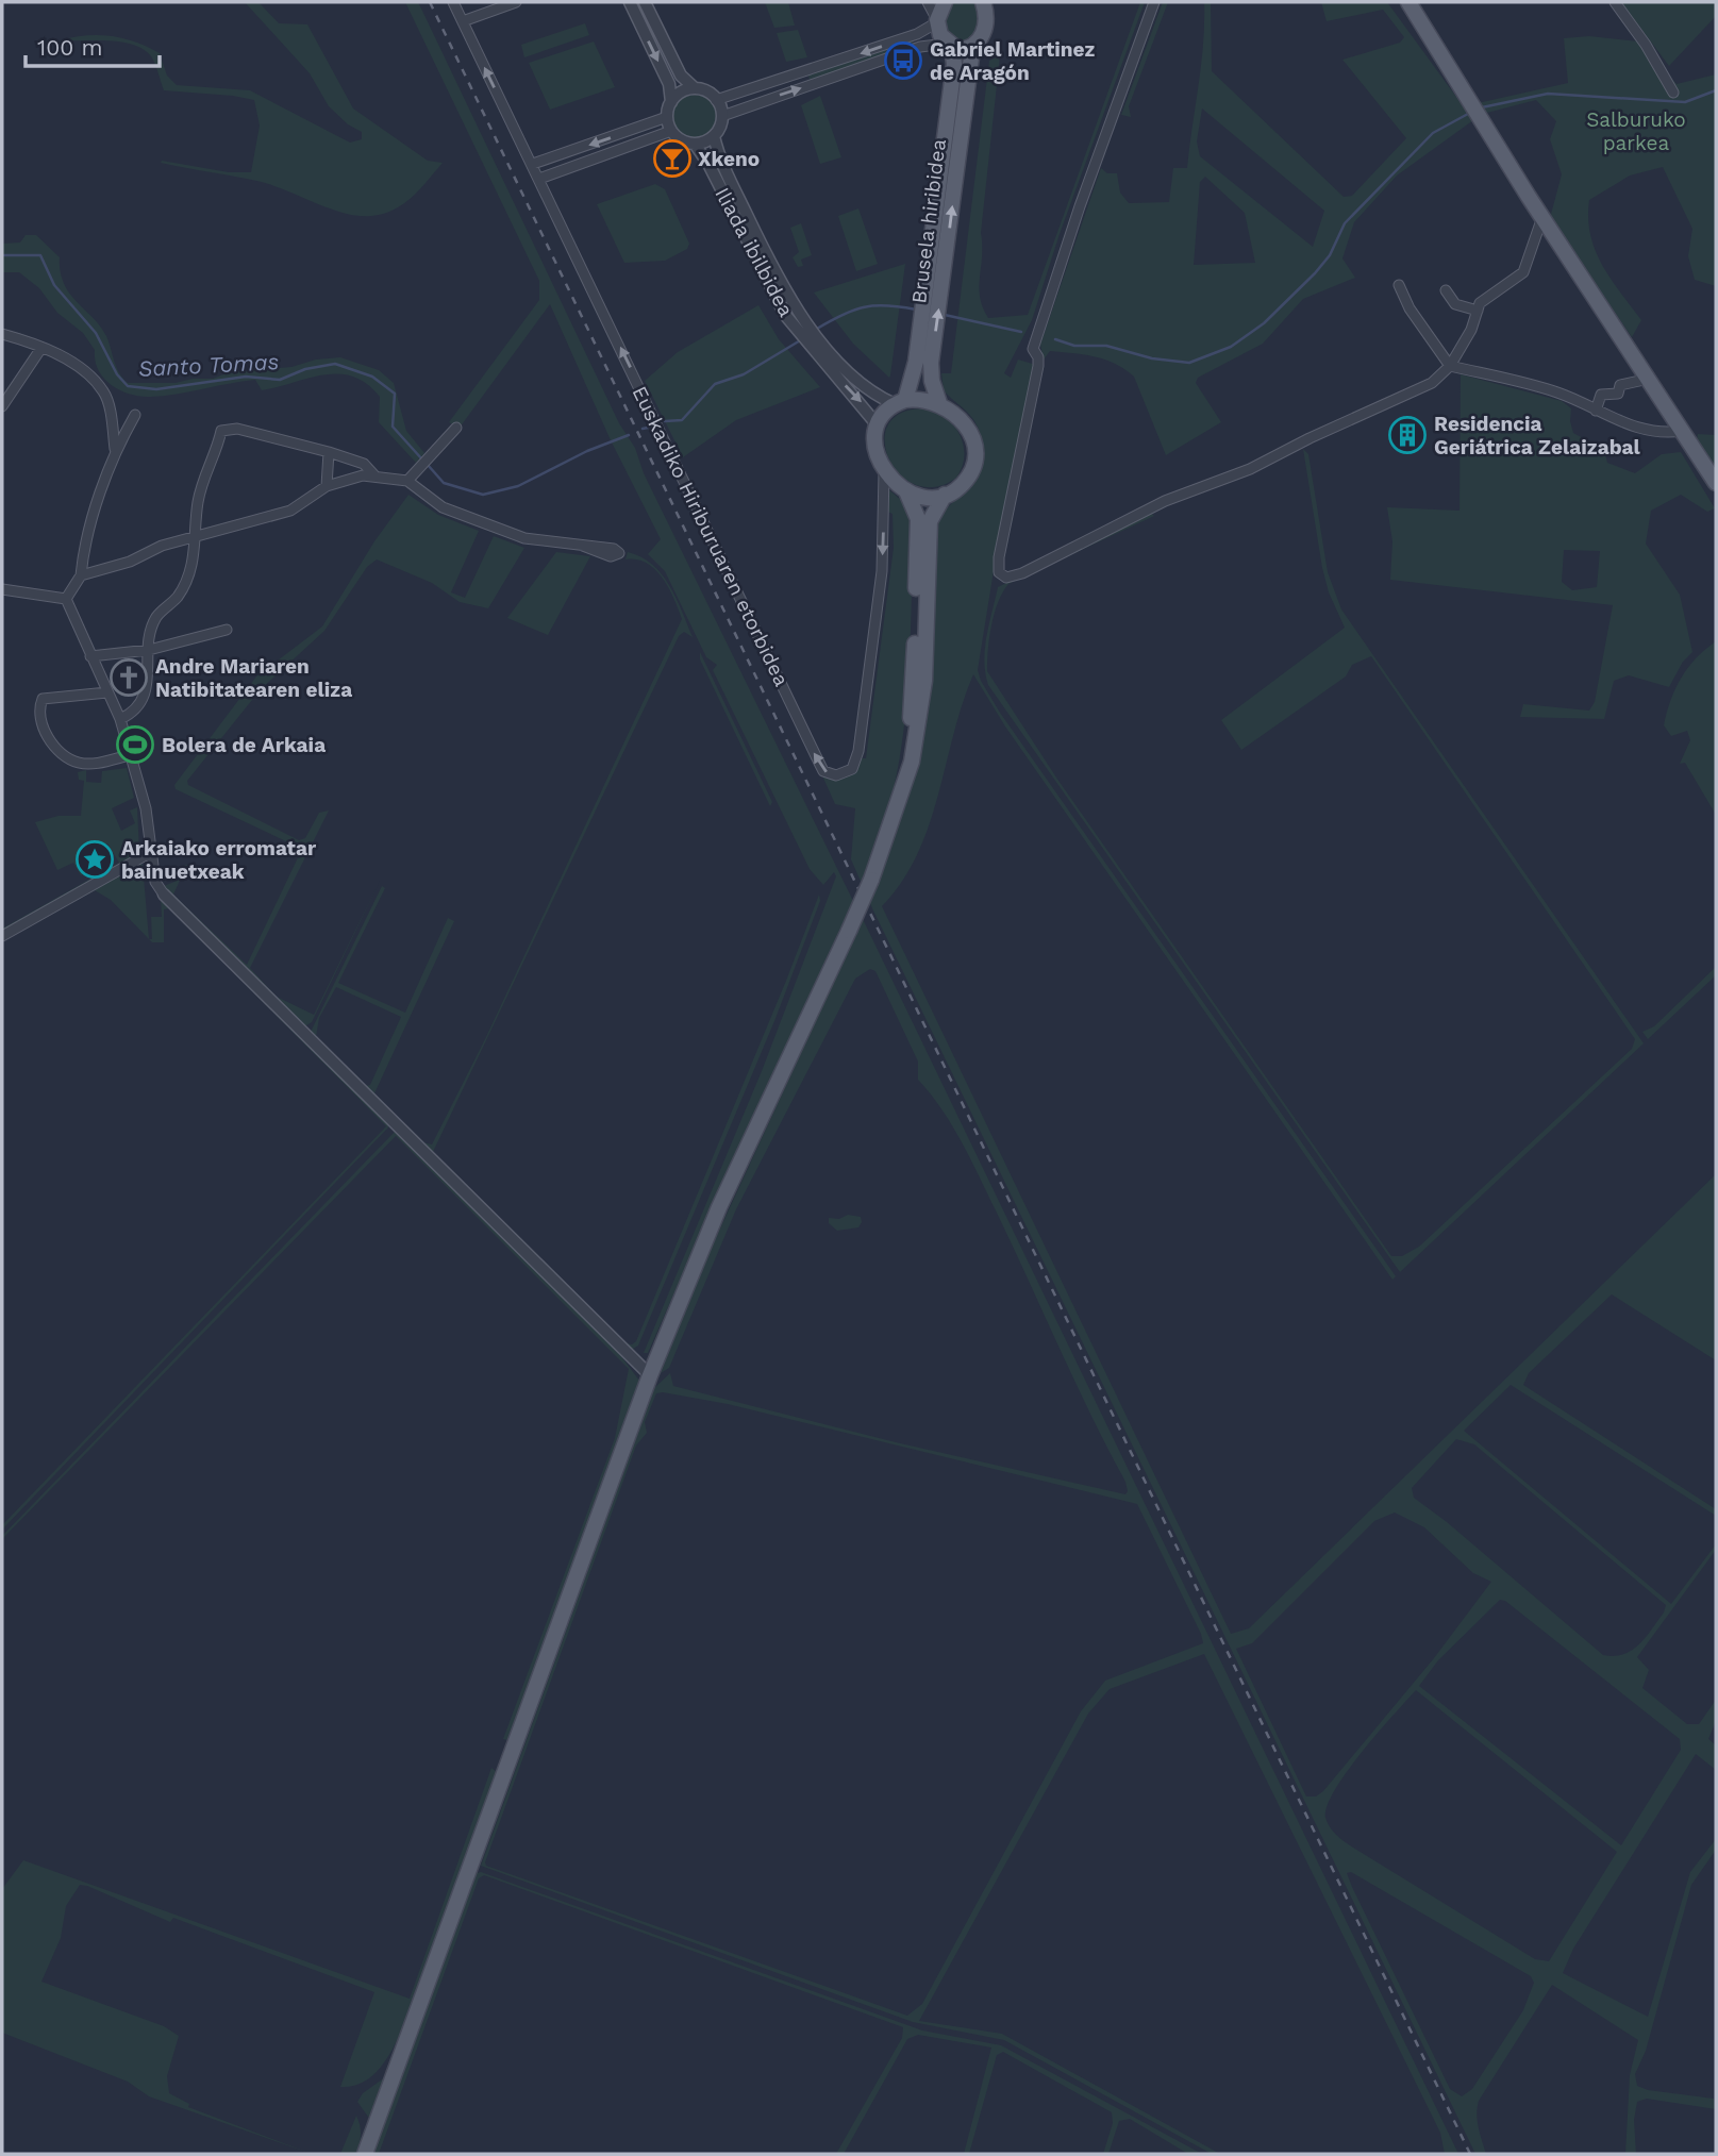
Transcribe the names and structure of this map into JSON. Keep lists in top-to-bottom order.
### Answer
{
  "streets": {
    "main road": ["Brusela hiribidea"],
    "street": ["Iliada ibilbidea", "Euskadiko Hiriburuaren etorbidea"]
  },
  "crossings": [
    ["Brusela hiribidea", "Iliada ibilbidea"],
    ["Brusela hiribidea", "Euskadiko Hiriburuaren etorbidea"],
    ["Iliada ibilbidea", "Euskadiko Hiriburuaren etorbidea"]
  ],
  "water": ["Santo Tomas"],
  "parks": ["Salburuko parkea"],
  "places": {
    "bus stop": ["Gabriel Martinez de Aragón"],
    "bar": ["Xkeno"],
    "building": ["Residencia Geriátrica Zelaizabal"],
    "church": ["Andre Mariaren Natibitatearen eliza"],
    "sports": ["Bolera de Arkaia"],
    "place": ["Arkaiako erromatar bainuetxeak"]
  },
  "scale_bar": "100 m"
}
